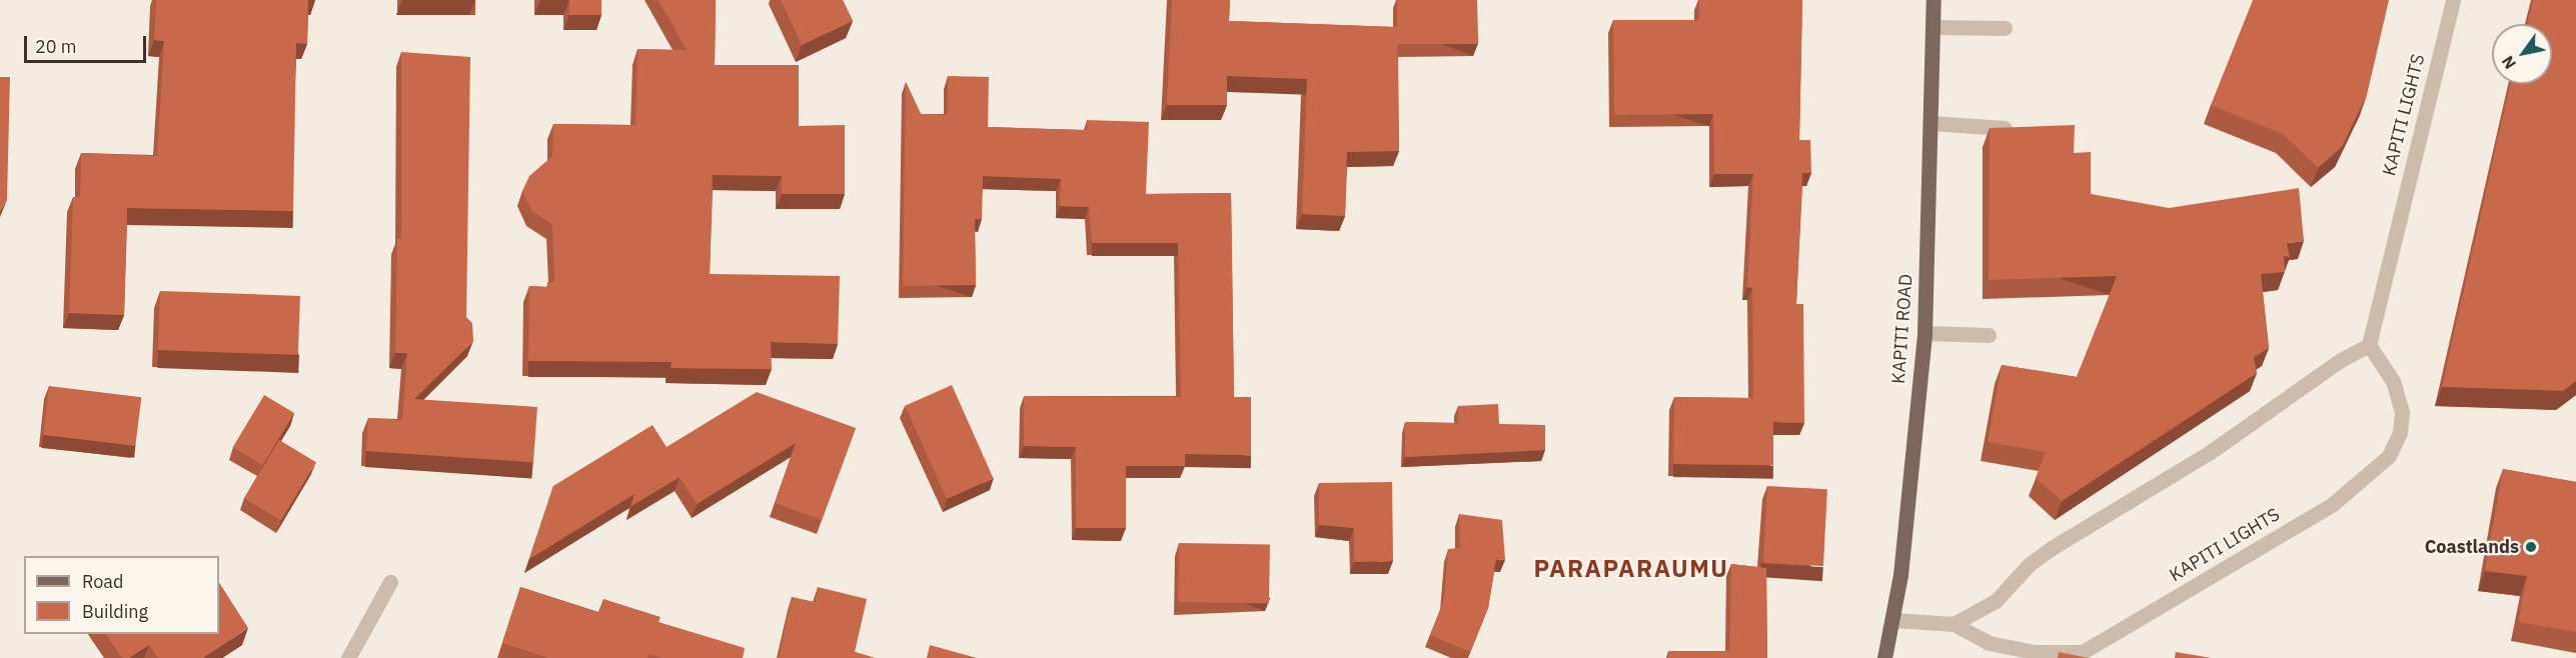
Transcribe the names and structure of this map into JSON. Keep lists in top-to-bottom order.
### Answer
{
  "streets": {
    "main road": ["KAPITI ROAD"],
    "street": ["KAPITI LIGHTS"]
  },
  "crossings": [
    ["KAPITI LIGHTS", "KAPITI ROAD"]
  ],
  "districts": ["PARAPARAUMU"],
  "places": ["Coastlands"],
  "legend": ["Road", "Building"],
  "scale_bar": "20 m",
  "north": "bottom left"
}
